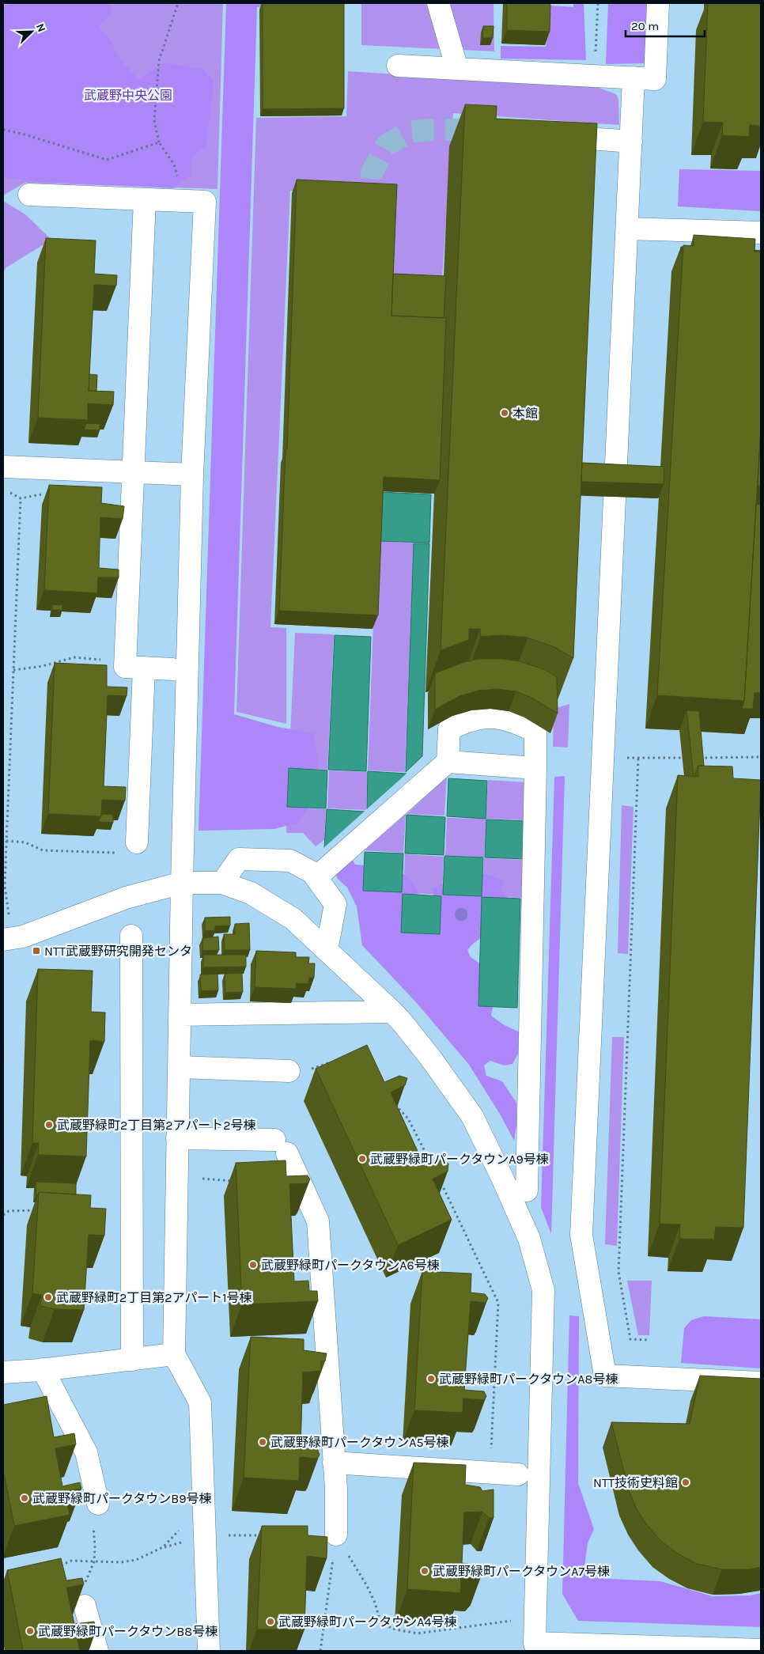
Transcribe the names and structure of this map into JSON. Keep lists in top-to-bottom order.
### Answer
{
  "parks": ["武蔵野中央公園"],
  "places": {
    "other": [
      "本館",
      "武蔵野緑町2丁目第2アパート2号棟",
      "武蔵野緑町パークタウンA9号棟",
      "武蔵野緑町パークタウンA6号棟",
      "武蔵野緑町2丁目第2アパート1号棟",
      "武蔵野緑町パークタウンA8号棟",
      "武蔵野緑町パークタウンA5号棟",
      "NTT技術史料館",
      "武蔵野緑町パークタウンB9号棟",
      "武蔵野緑町パークタウンA7号棟",
      "武蔵野緑町パークタウンA4号棟",
      "武蔵野緑町パークタウンB8号棟"
    ],
    "transit": ["NTT武蔵野研究開発センタ"]
  },
  "scale_bar": "20 m",
  "north": "top right"
}
